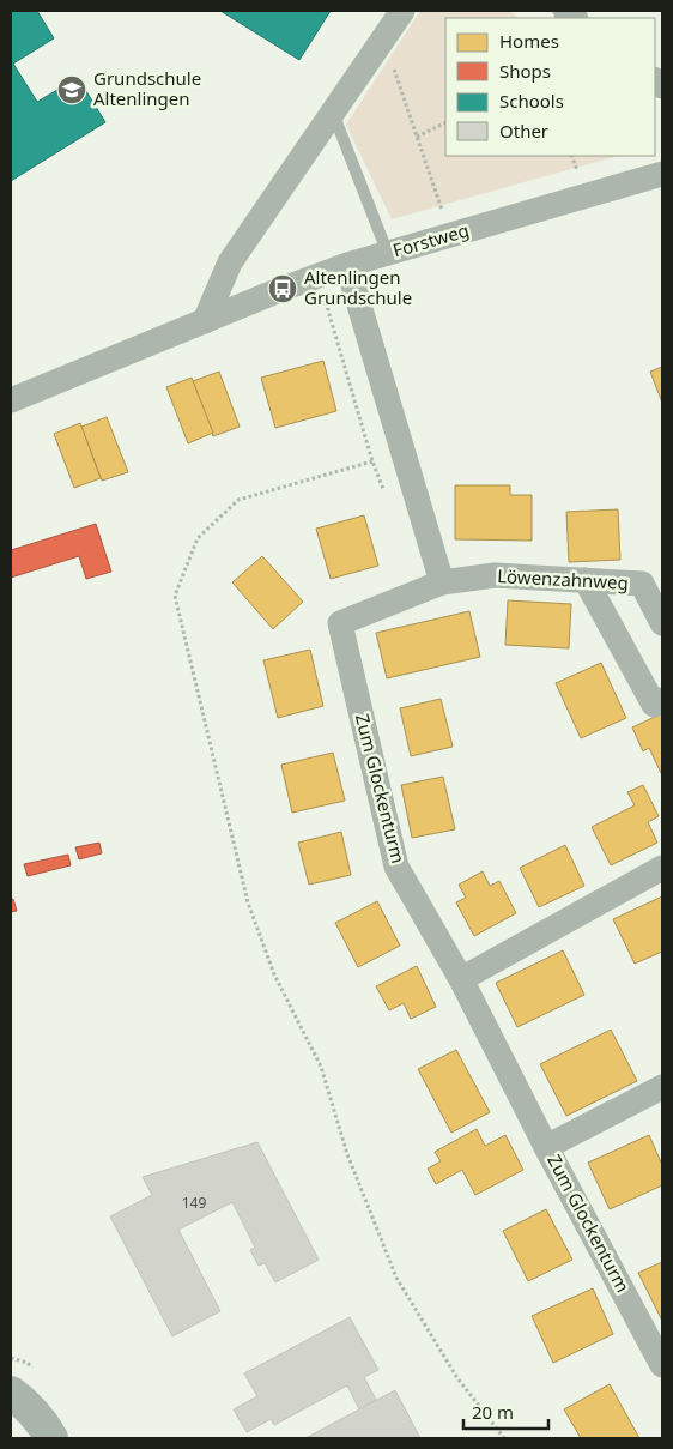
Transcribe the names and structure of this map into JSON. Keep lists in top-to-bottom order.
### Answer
{
  "streets": {
    "street": ["Forstweg", "Löwenzahnweg", "Zum Glockenturm"]
  },
  "crossings": [
    ["Löwenzahnweg", "Zum Glockenturm"]
  ],
  "places": {
    "school or university": ["Grundschule Altenlingen"],
    "bus stop": ["Altenlingen Grundschule"]
  },
  "house_numbers": ["149"],
  "legend": [
    "Homes",
    "Shops",
    "Schools",
    "Other"
  ],
  "scale_bar": "20 m"
}
